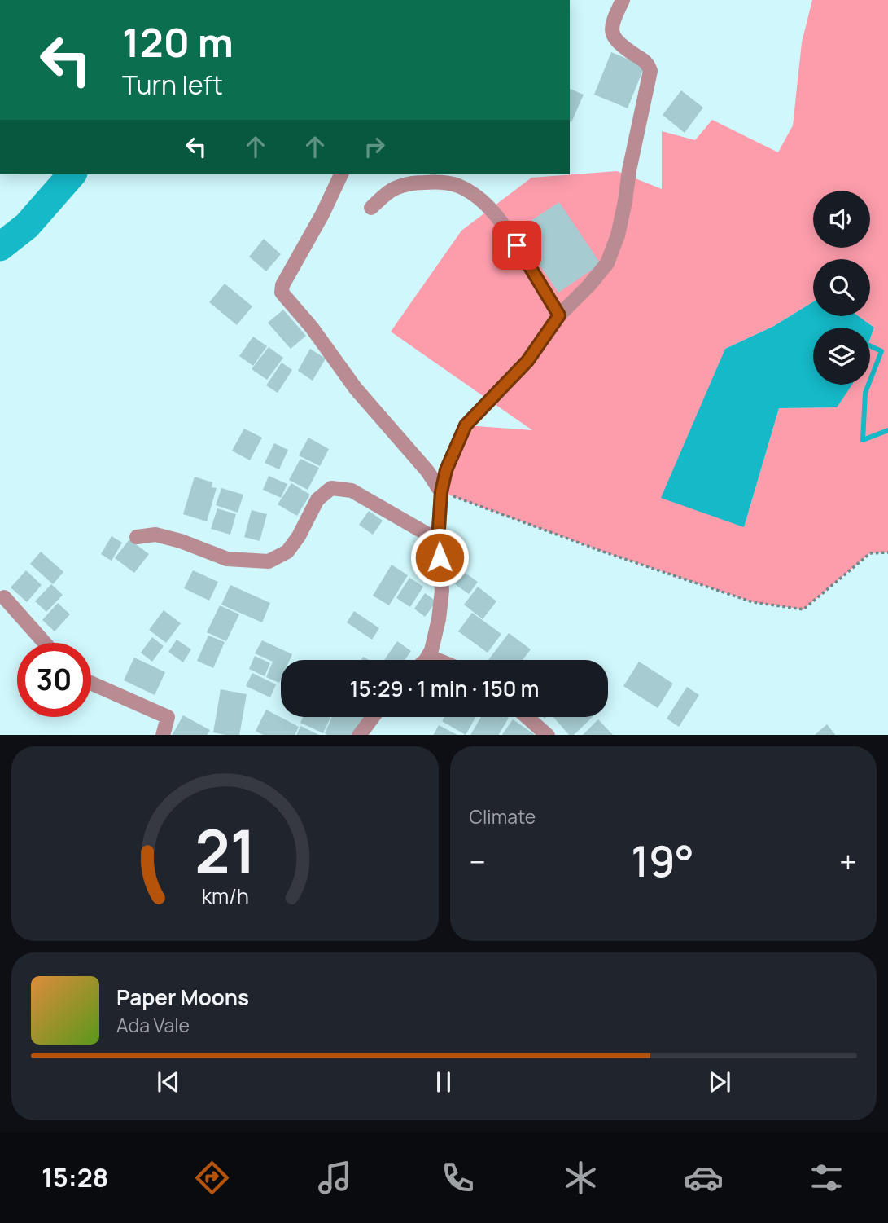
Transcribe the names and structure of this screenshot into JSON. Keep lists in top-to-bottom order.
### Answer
{
  "page": {
    "turn": ["120 m", "Turn left"],
    "limit": "30",
    "trip": "15:29 · 1 min · 150 m",
    "tile": "Climate",
    "heat": ["−", "19°", "+"],
    "song": ["Paper Moons", "Ada Vale"],
    "tabs": "15:28",
    "gauge": ["21", "km/h"]
  }
}
